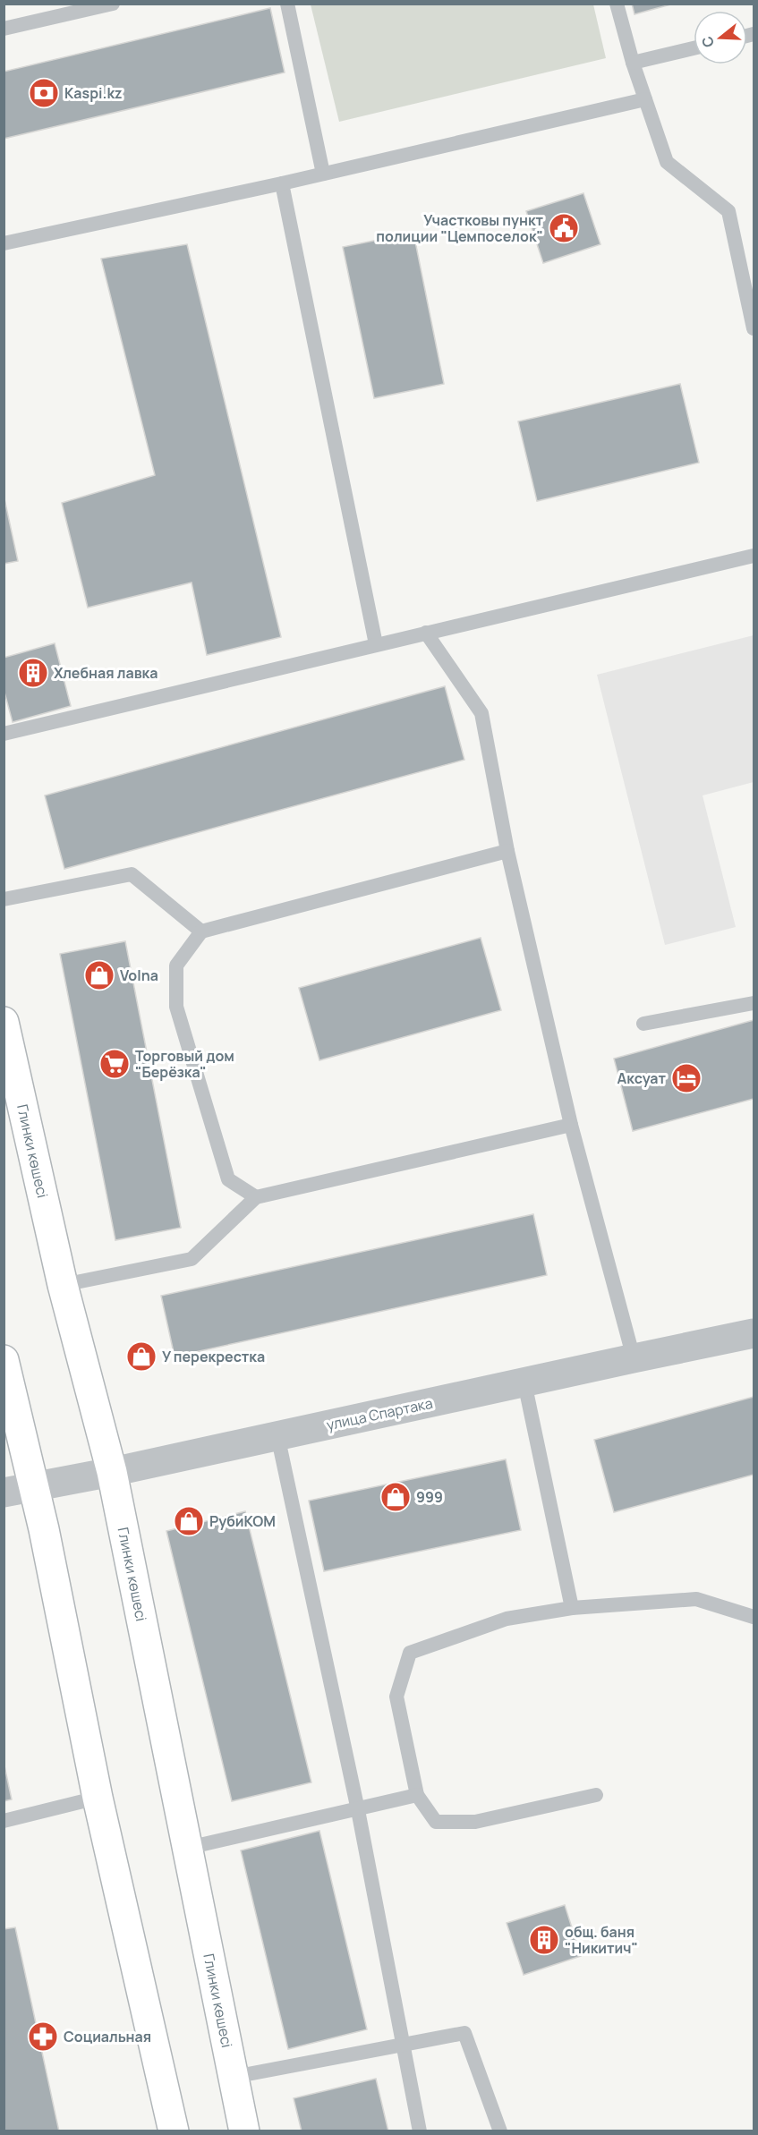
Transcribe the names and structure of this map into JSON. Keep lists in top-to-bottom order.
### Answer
{
  "streets": {
    "main road": ["Глинки көшесі"],
    "street": ["улица Спартака"]
  },
  "crossings": [
    ["Глинки көшесі", "улица Спартака"]
  ],
  "places": {
    "bank": ["Kaspi.kz"],
    "public building": ["Участковы пункт полиции \"Цемпоселок\""],
    "building": ["Хлебная лавка", "общ. баня \"Никитич\""],
    "shop": [
      "Volna",
      "У перекрестка",
      "999",
      "РубиКОМ"
    ],
    "supermarket": ["Торговый дом \"Берёзка\""],
    "hotel": ["Аксуат"],
    "pharmacy": ["Социальная"]
  },
  "north": "left"
}
